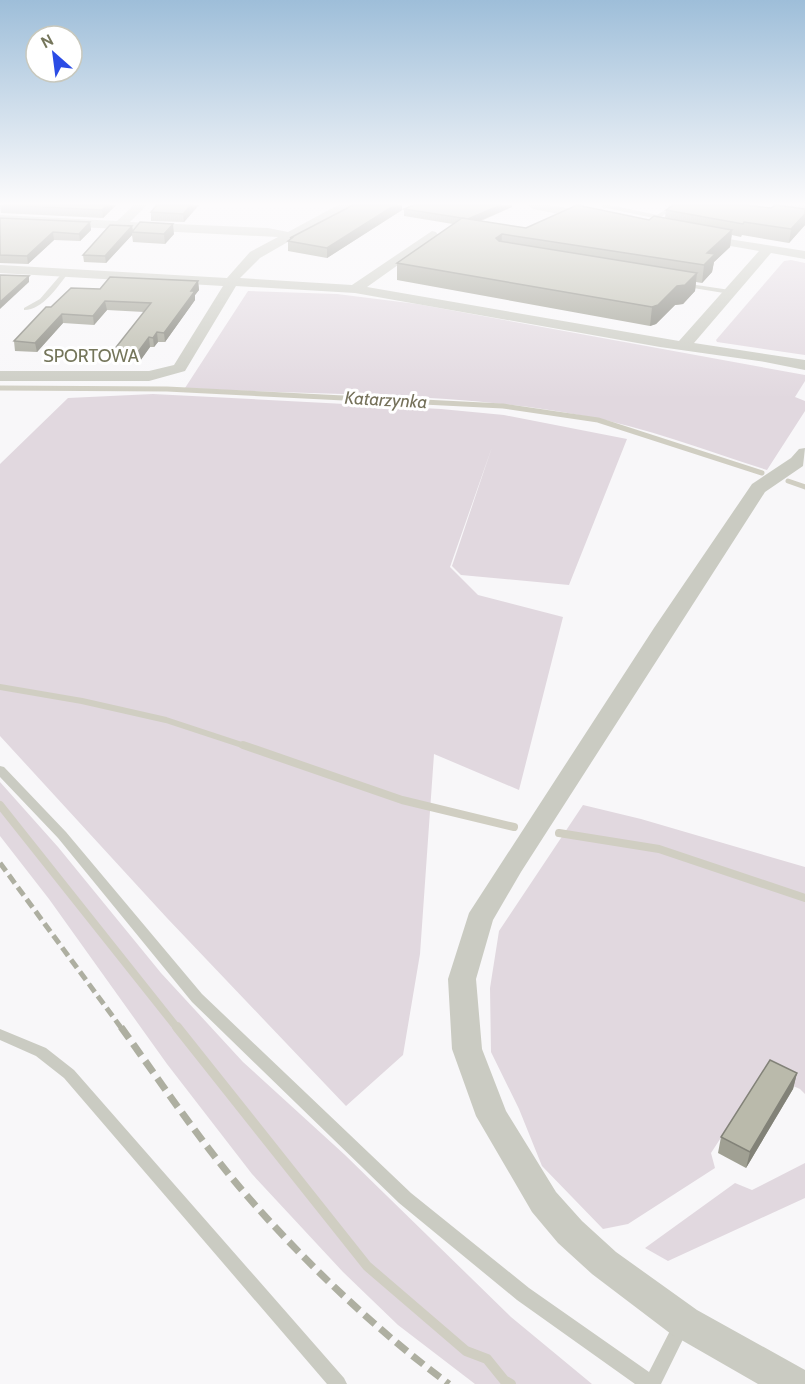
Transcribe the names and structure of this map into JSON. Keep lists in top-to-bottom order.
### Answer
{
  "streets": {
    "street": ["SPORTOWA"]
  },
  "water": ["Katarzynka"],
  "north": "top left"
}
